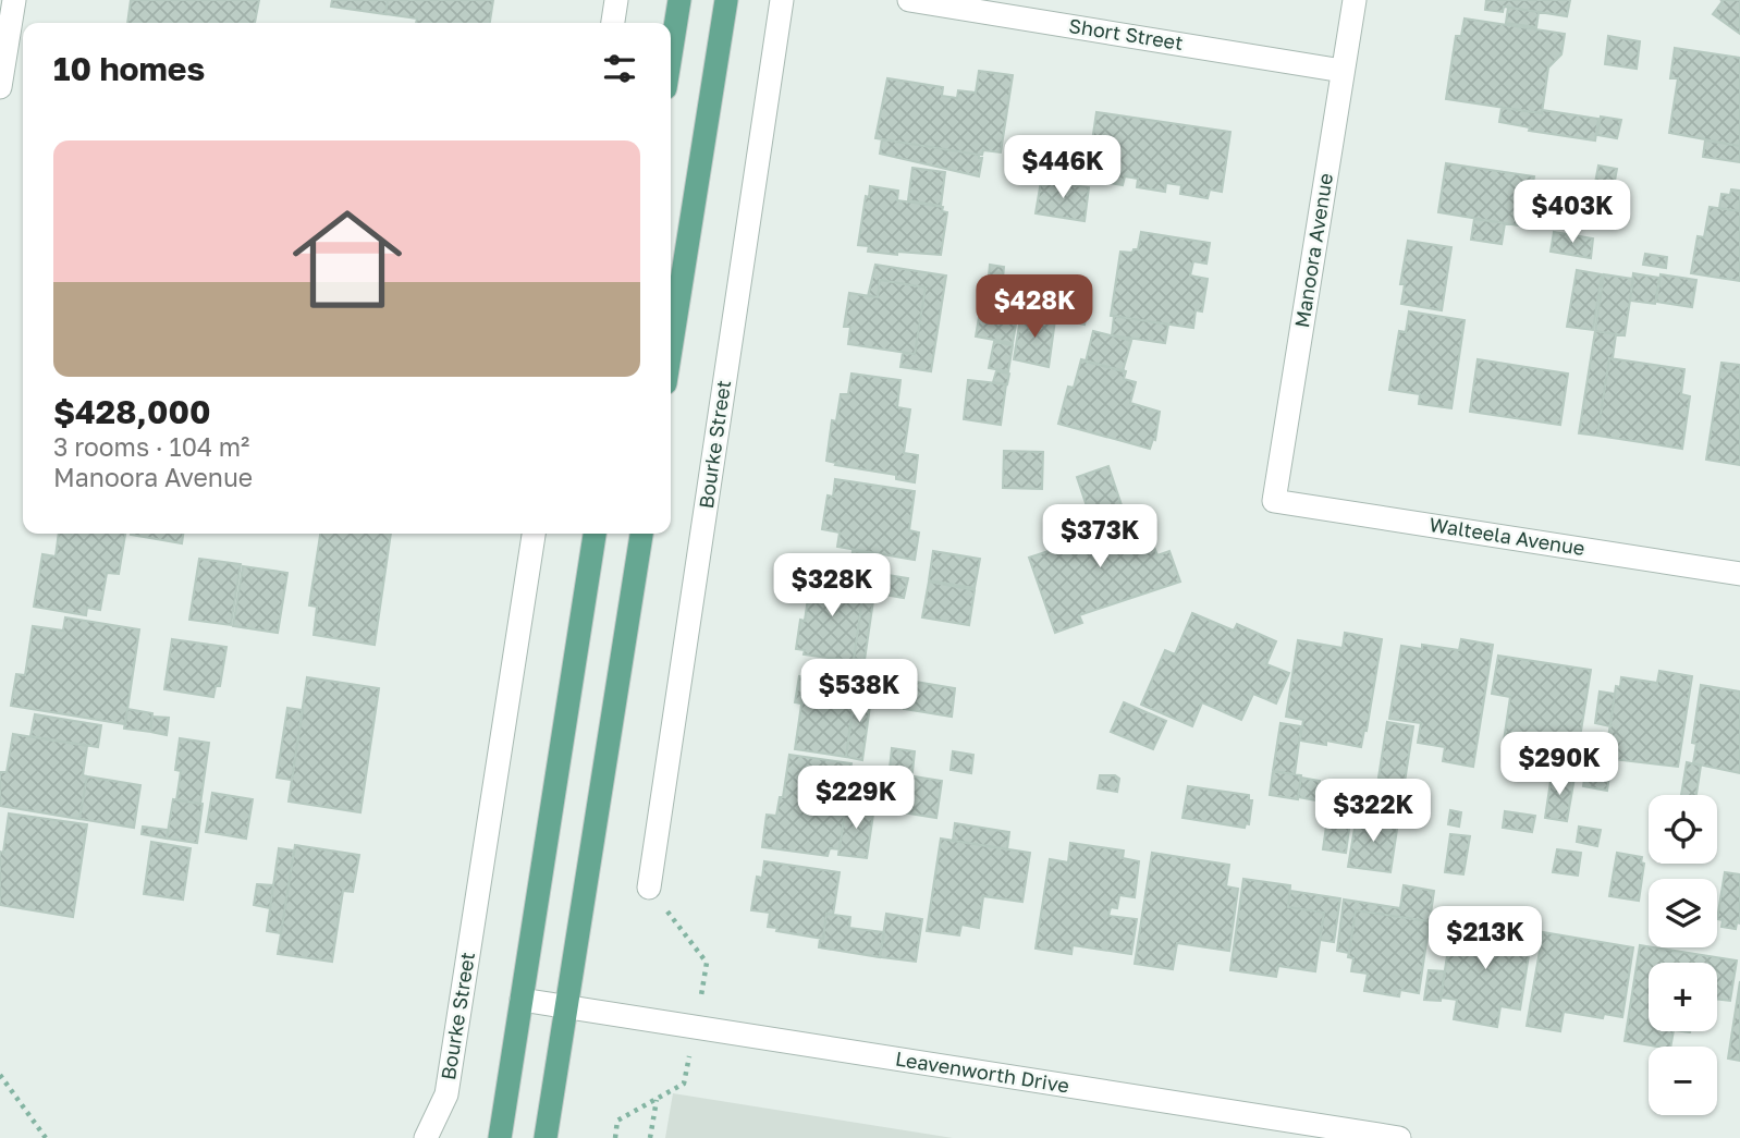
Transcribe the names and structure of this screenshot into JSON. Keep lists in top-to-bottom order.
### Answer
{
  "streets": {
    "street": [
      "Short Street",
      "Manoora Avenue",
      "Bourke Street",
      "Walteela Avenue",
      "Leavenworth Drive"
    ]
  },
  "crossings": [
    ["Short Street", "Manoora Avenue"],
    ["Manoora Avenue", "Walteela Avenue"]
  ],
  "page": {
    "heading": "10 homes",
    "list": [
      {
        "name": "$428,000",
        "note": "3 rooms · 104 m² · Manoora Avenue"
      }
    ],
    "price": [
      "$446K",
      "$403K",
      "$428K",
      "$373K",
      "$328K",
      "$538K",
      "$290K",
      "$229K",
      "$322K",
      "$213K"
    ],
    "map_buttons": ["+", "−"]
  }
}
